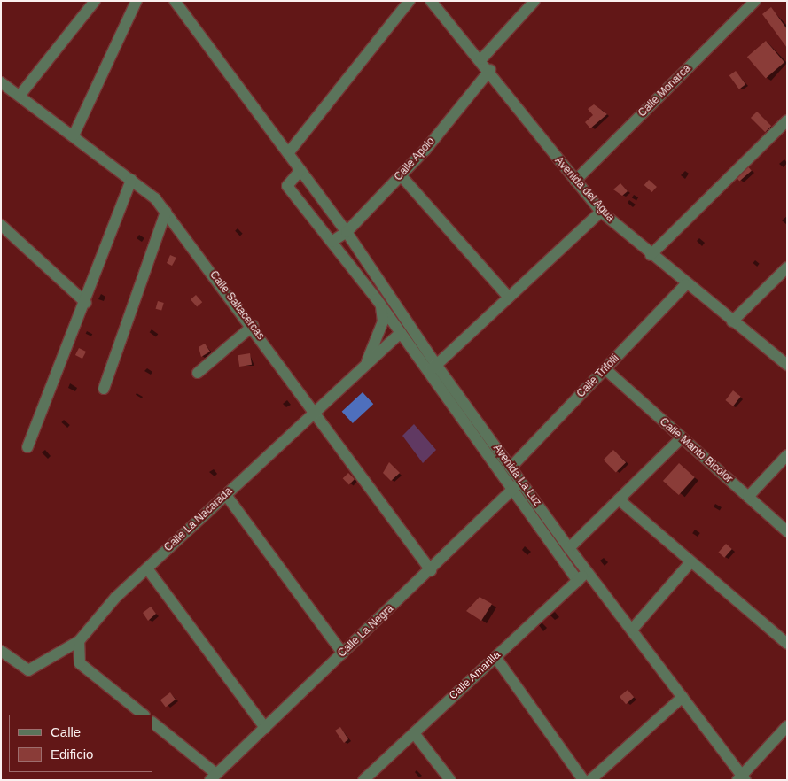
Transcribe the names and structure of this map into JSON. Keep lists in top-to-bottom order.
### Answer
{
  "streets": {
    "street": [
      "Calle Monarca",
      "Calle Apolo",
      "Avenida del Agua",
      "Calle Saltacercas",
      "Calle Trifolli",
      "Calle Manto Bicolor",
      "Avenida La Luz",
      "Calle La Nacarada",
      "Calle La Negra",
      "Calle Amarilla"
    ]
  },
  "crossings": [
    ["Calle Monarca", "Avenida del Agua"],
    ["Calle Apolo", "Avenida del Agua"],
    ["Calle Apolo", "Avenida La Luz"],
    ["Avenida del Agua", "Calle Trifolli"],
    ["Calle Saltacercas", "Calle La Nacarada"],
    ["Calle Saltacercas", "Calle La Negra"],
    ["Calle Trifolli", "Calle Manto Bicolor"],
    ["Calle Trifolli", "Avenida La Luz"],
    ["Avenida La Luz", "Calle La Nacarada"],
    ["Avenida La Luz", "Calle La Negra"],
    ["Avenida La Luz", "Calle Amarilla"]
  ],
  "legend": ["Calle", "Edificio"]
}
